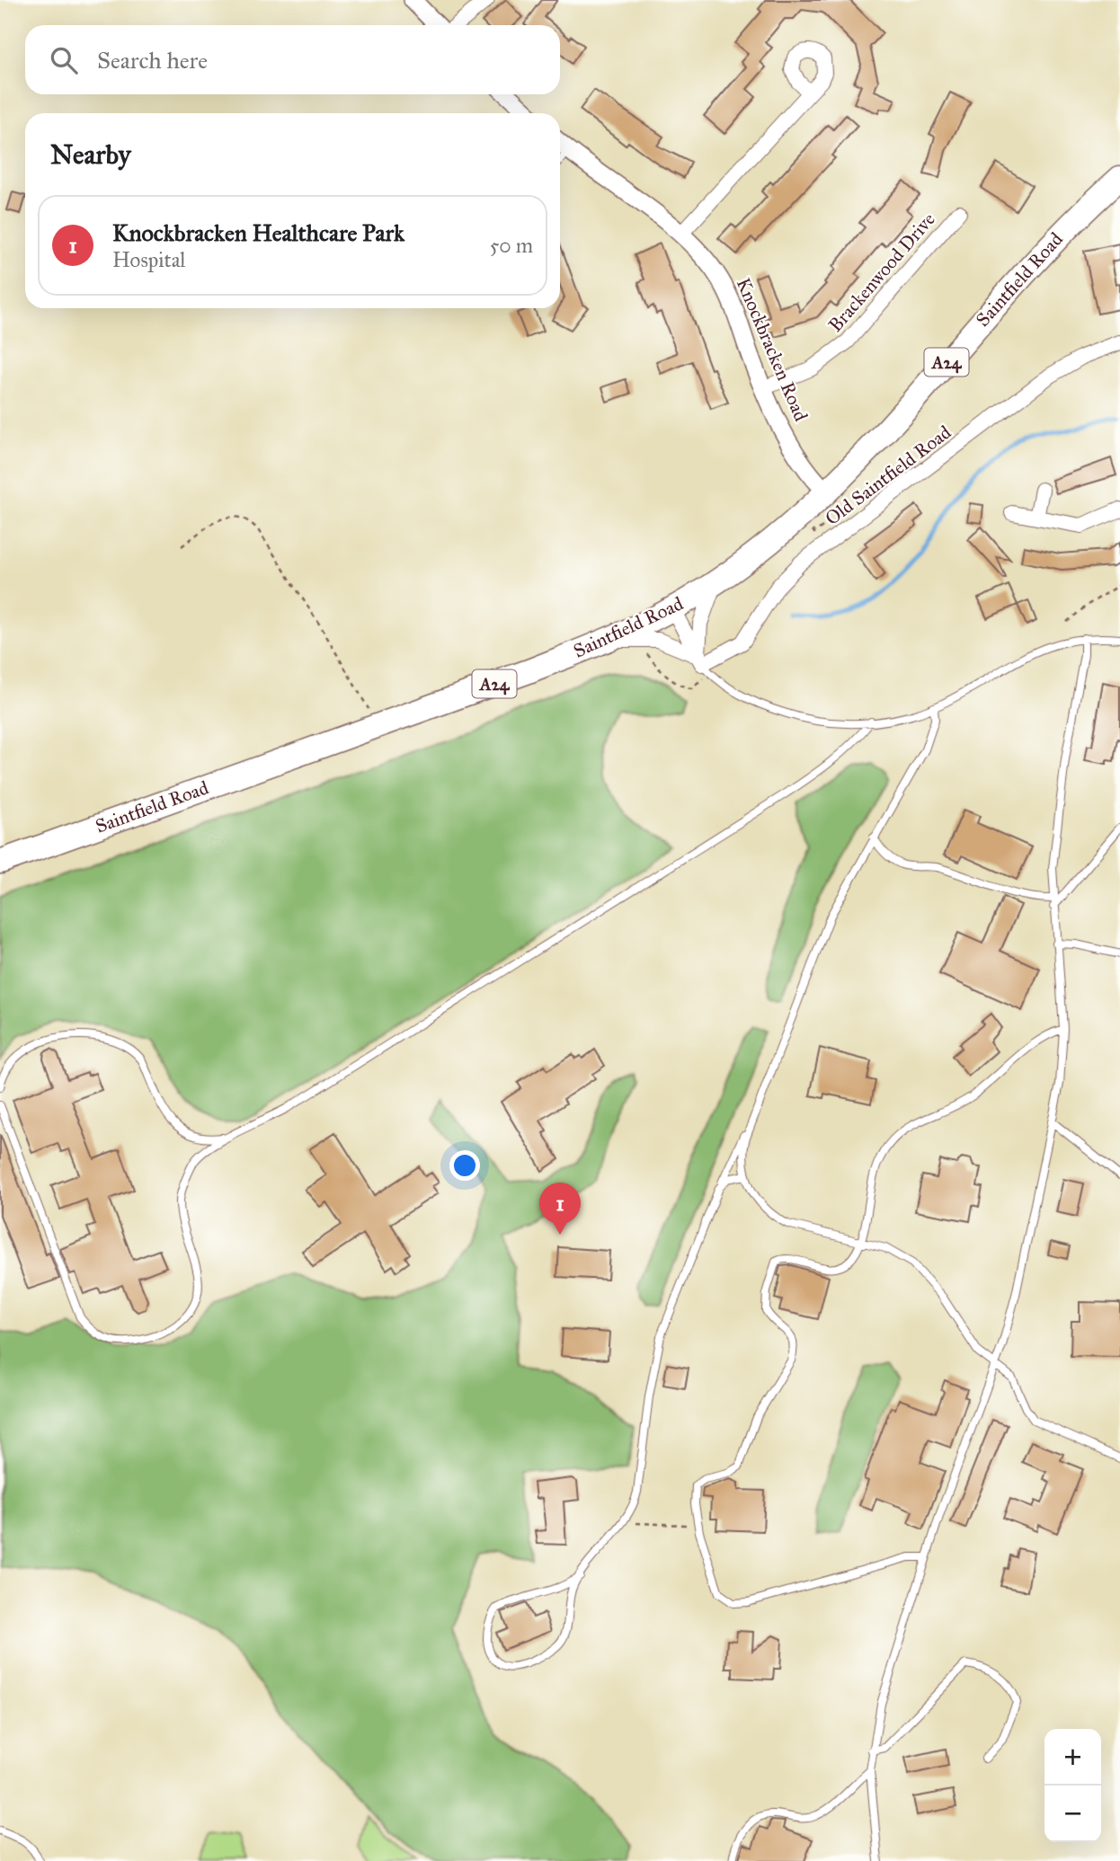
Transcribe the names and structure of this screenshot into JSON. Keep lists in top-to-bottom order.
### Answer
{
  "streets": {
    "highway": ["Saintfield Road", "A24"],
    "street": ["Brackenwood Drive", "Knockbracken Road", "Old Saintfield Road"]
  },
  "crossings": [
    ["Brackenwood Drive", "Knockbracken Road"],
    ["Saintfield Road", "Knockbracken Road"]
  ],
  "page": {
    "search": "Search here",
    "heading": "Nearby",
    "list": [
      {
        "mark": "1",
        "name": "Knockbracken Healthcare Park",
        "note": "Hospital",
        "value": "50 m"
      }
    ],
    "pins": "1",
    "map_buttons": ["+", "−"]
  }
}
